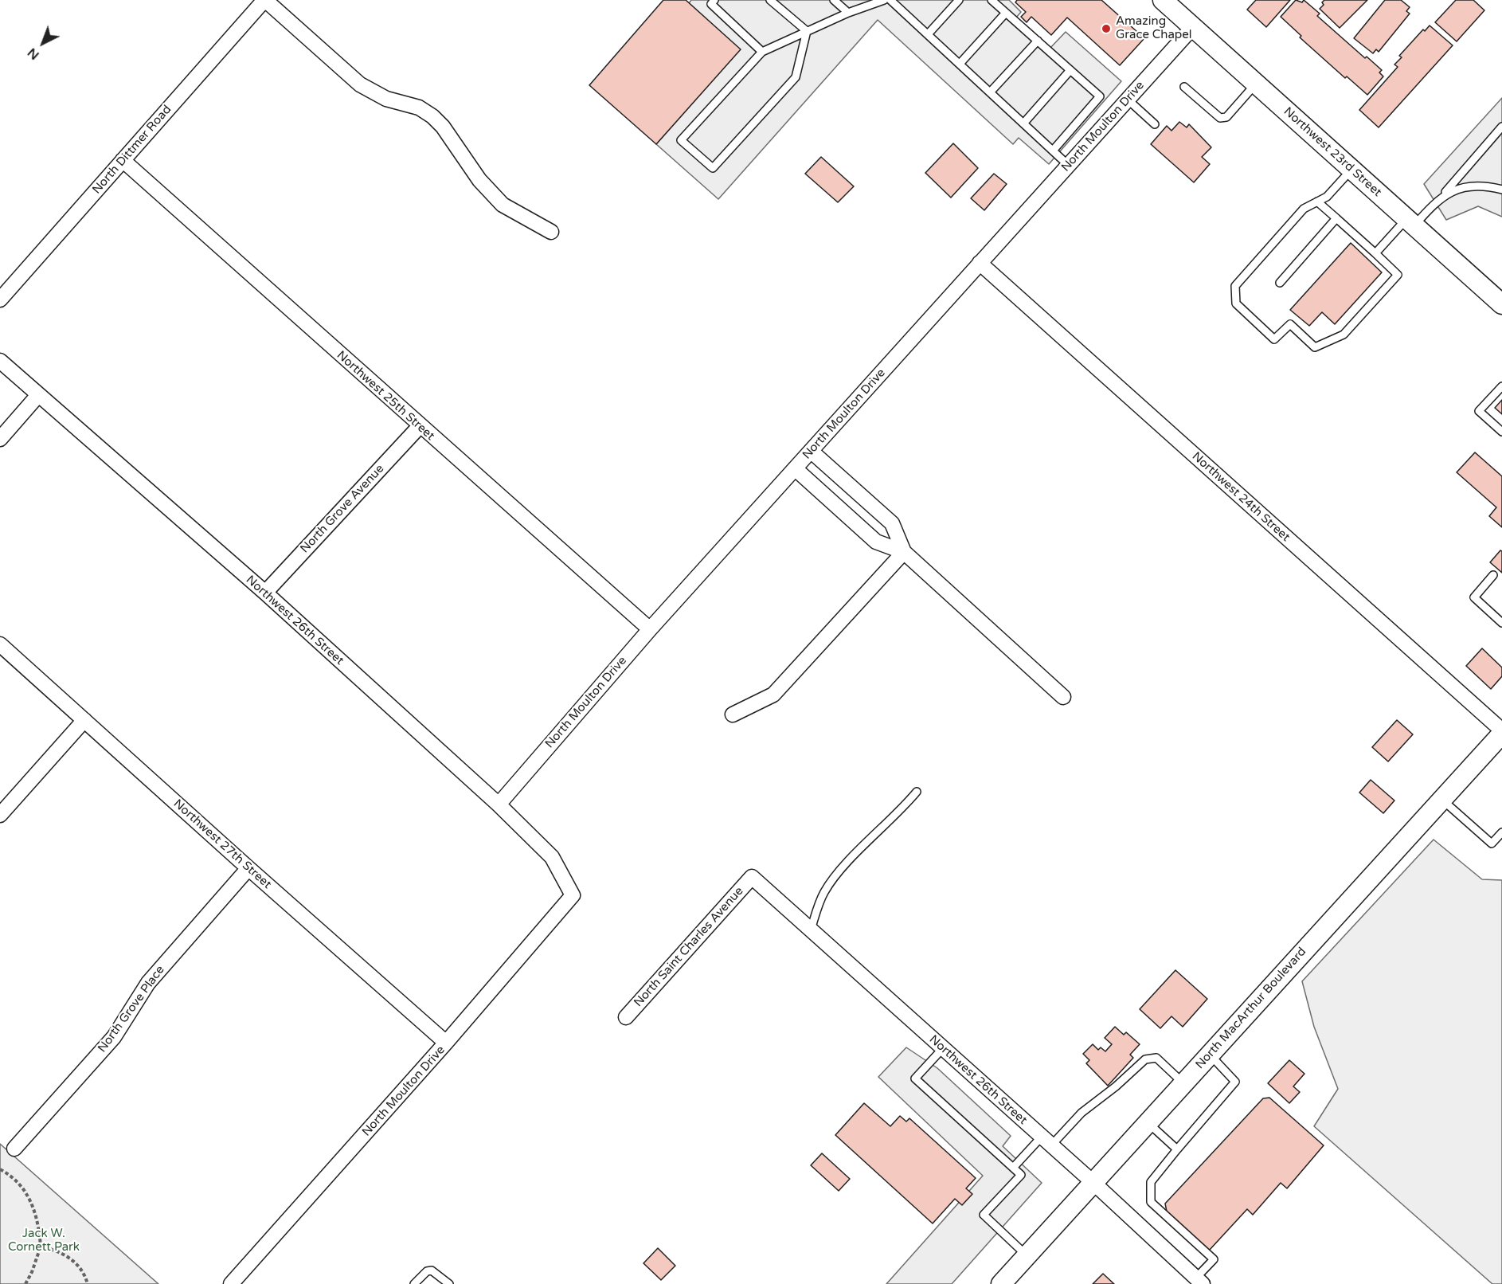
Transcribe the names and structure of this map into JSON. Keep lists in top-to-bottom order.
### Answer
{
  "streets": {
    "main road": ["Northwest 23rd Street", "North MacArthur Boulevard"],
    "street": [
      "North Moulton Drive",
      "North Dittmer Road",
      "Northwest 25th Street",
      "Northwest 24th Street",
      "North Grove Avenue",
      "Northwest 26th Street",
      "Northwest 27th Street",
      "North Saint Charles Avenue",
      "North Grove Place"
    ]
  },
  "crossings": [
    ["North Moulton Drive", "Northwest 23rd Street"],
    ["North Moulton Drive", "Northwest 25th Street"],
    ["North Moulton Drive", "Northwest 24th Street"],
    ["North Moulton Drive", "Northwest 26th Street"],
    ["North Moulton Drive", "Northwest 27th Street"],
    ["North Dittmer Road", "Northwest 25th Street"],
    ["Northwest 25th Street", "North Grove Avenue"],
    ["Northwest 24th Street", "North MacArthur Boulevard"],
    ["North Grove Avenue", "Northwest 26th Street"],
    ["Northwest 26th Street", "North Saint Charles Avenue"],
    ["Northwest 26th Street", "North MacArthur Boulevard"],
    ["Northwest 27th Street", "North Grove Place"]
  ],
  "parks": ["Jack W. Cornett Park"],
  "places": ["Amazing Grace Chapel"],
  "north": "bottom left"
}
